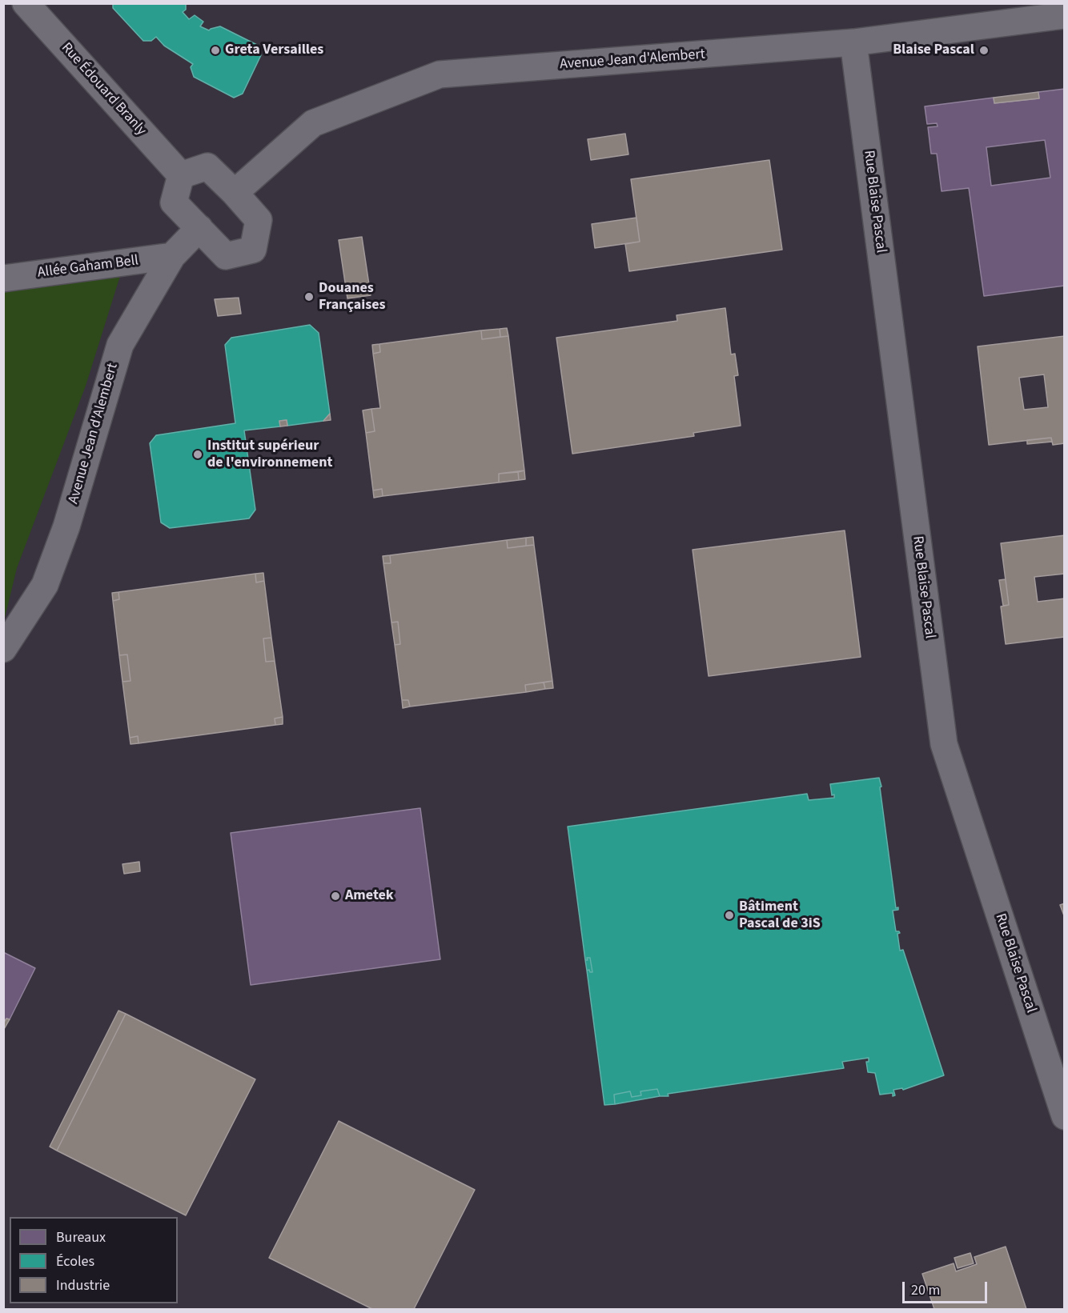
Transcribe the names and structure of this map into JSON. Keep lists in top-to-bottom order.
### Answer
{
  "streets": {
    "street": [
      "Avenue Jean d'Alembert",
      "Rue Édouard Branly",
      "Rue Blaise Pascal",
      "Allée Gaham Bell"
    ]
  },
  "crossings": [
    ["Avenue Jean d'Alembert", "Rue Blaise Pascal"],
    ["Avenue Jean d'Alembert", "Allée Gaham Bell"]
  ],
  "places": [
    "Greta Versailles",
    "Blaise Pascal",
    "Douanes Françaises",
    "Institut supérieur de l'environnement",
    "Ametek",
    "Bâtiment Pascal de 3iS"
  ],
  "legend": ["Bureaux", "Écoles", "Industrie"],
  "scale_bar": "20 m"
}
